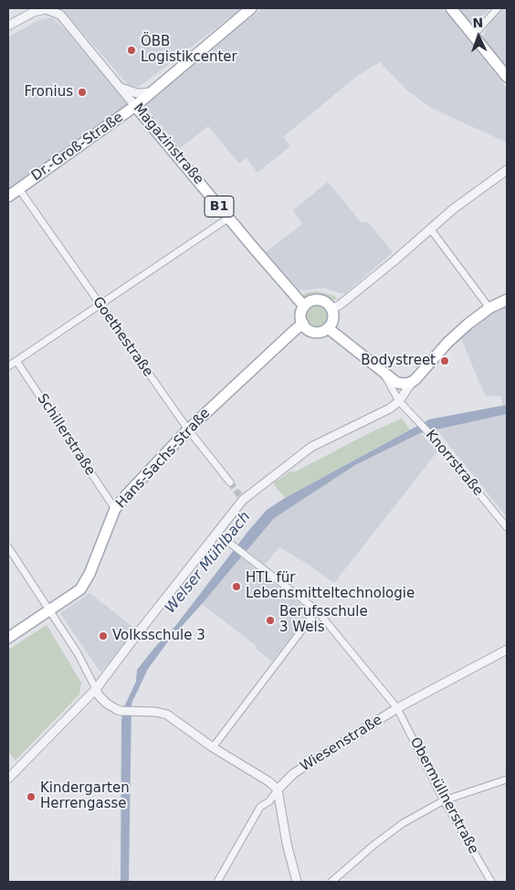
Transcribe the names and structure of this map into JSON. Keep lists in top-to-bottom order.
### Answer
{
  "streets": {
    "main road": [
      "Magazinstraße",
      "Dr.-Groß-Straße",
      "B1",
      "Hans-Sachs-Straße"
    ],
    "street": [
      "Goethestraße",
      "Schillerstraße",
      "Knorrstraße",
      "Wiesenstraße",
      "Obermüllnerstraße"
    ]
  },
  "crossings": [
    ["Magazinstraße", "Dr.-Groß-Straße"],
    ["Magazinstraße", "Hans-Sachs-Straße"],
    ["Dr.-Groß-Straße", "Goethestraße"],
    ["Goethestraße", "Hans-Sachs-Straße"],
    ["Schillerstraße", "Hans-Sachs-Straße"],
    ["Wiesenstraße", "Obermüllnerstraße"]
  ],
  "water": ["Welser Mühlbach"],
  "places": [
    "ÖBB Logistikcenter",
    "Fronius",
    "Bodystreet",
    "HTL für Lebensmitteltechnologie",
    "Berufsschule 3 Wels",
    "Volksschule 3",
    "Kindergarten Herrengasse"
  ],
  "north": "top"
}
